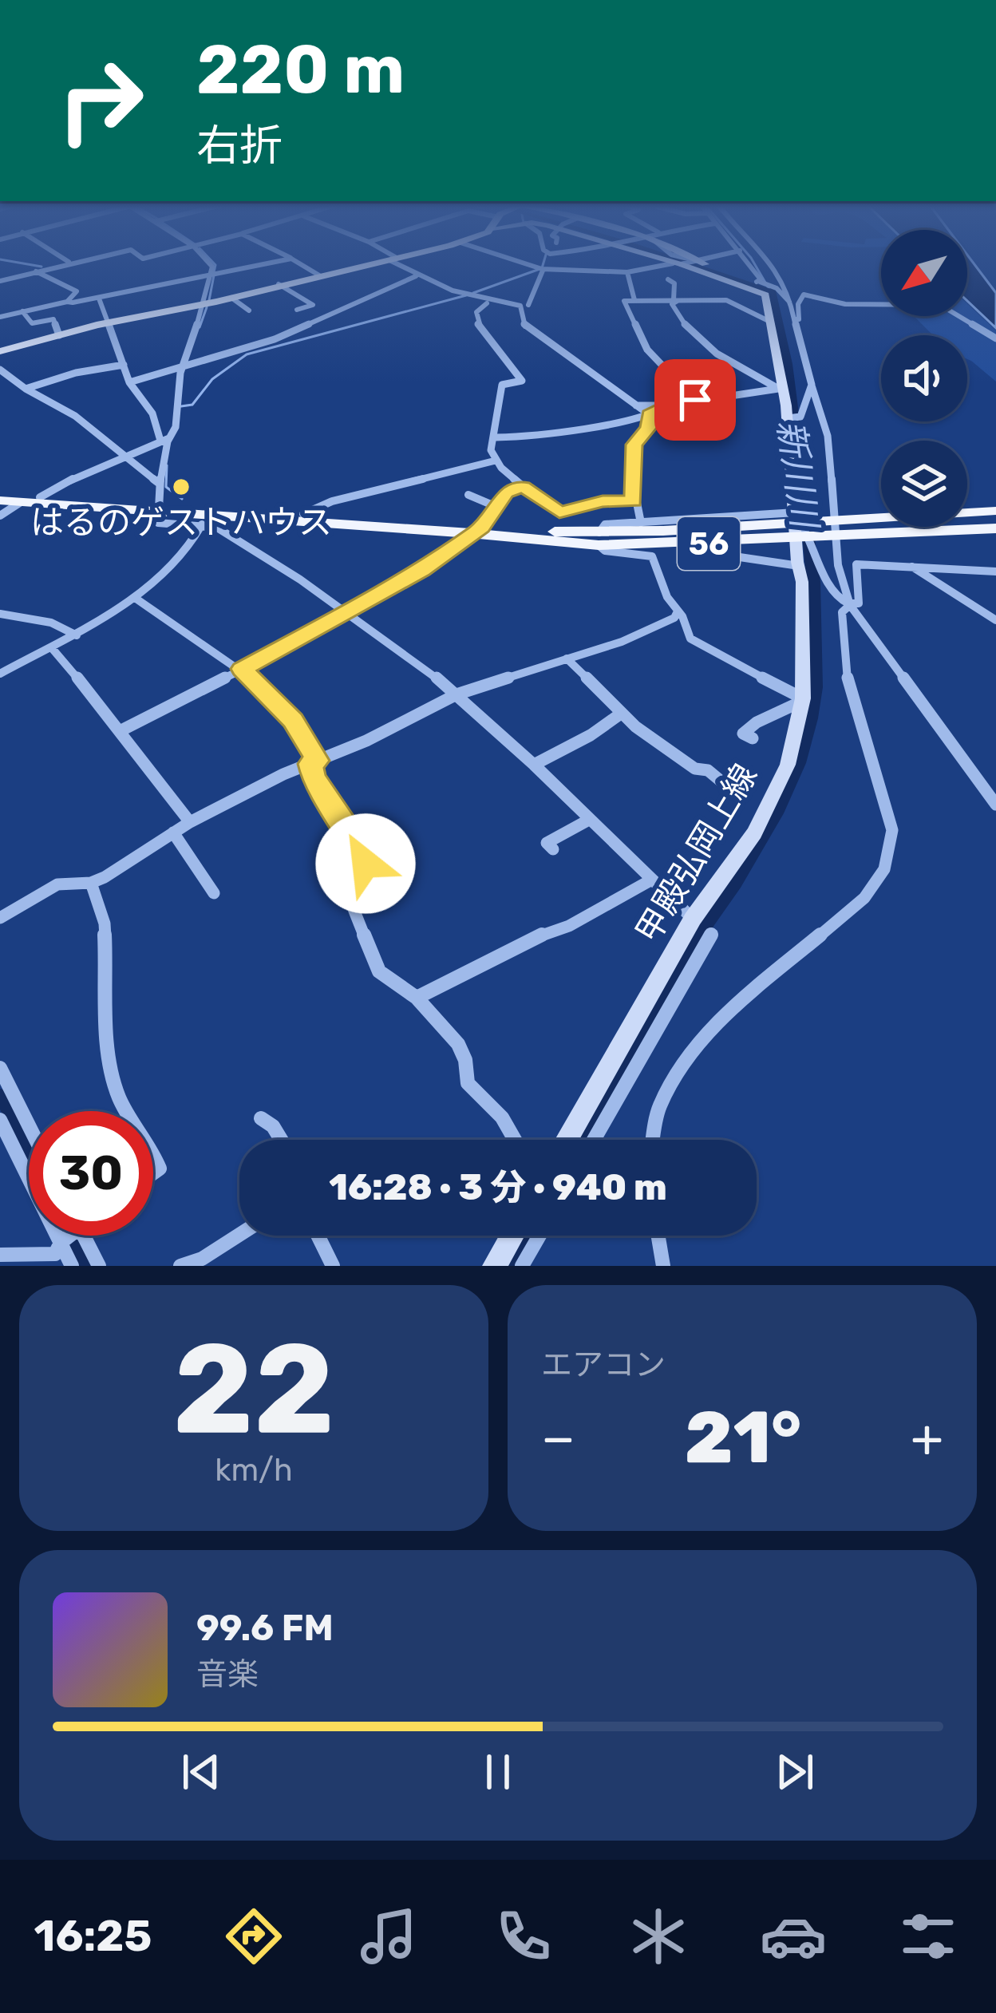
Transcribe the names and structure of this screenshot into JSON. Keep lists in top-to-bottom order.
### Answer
{
  "streets": {
    "highway": ["56"],
    "main road": ["甲殿弘岡上線"]
  },
  "crossings": [
    ["56", "甲殿弘岡上線"]
  ],
  "water": ["新川川"],
  "places": ["はるのゲストハウス"],
  "north": "bottom left",
  "page": {
    "turn": ["220 m", "右折"],
    "limit": "30",
    "trip": "16:28 · 3 分 · 940 m",
    "tile": [
      ["22", "km/h"],
      "エアコン"
    ],
    "heat": ["−", "21°", "+"],
    "song": ["99.6 FM", "音楽"],
    "tabs": "16:25"
  }
}
